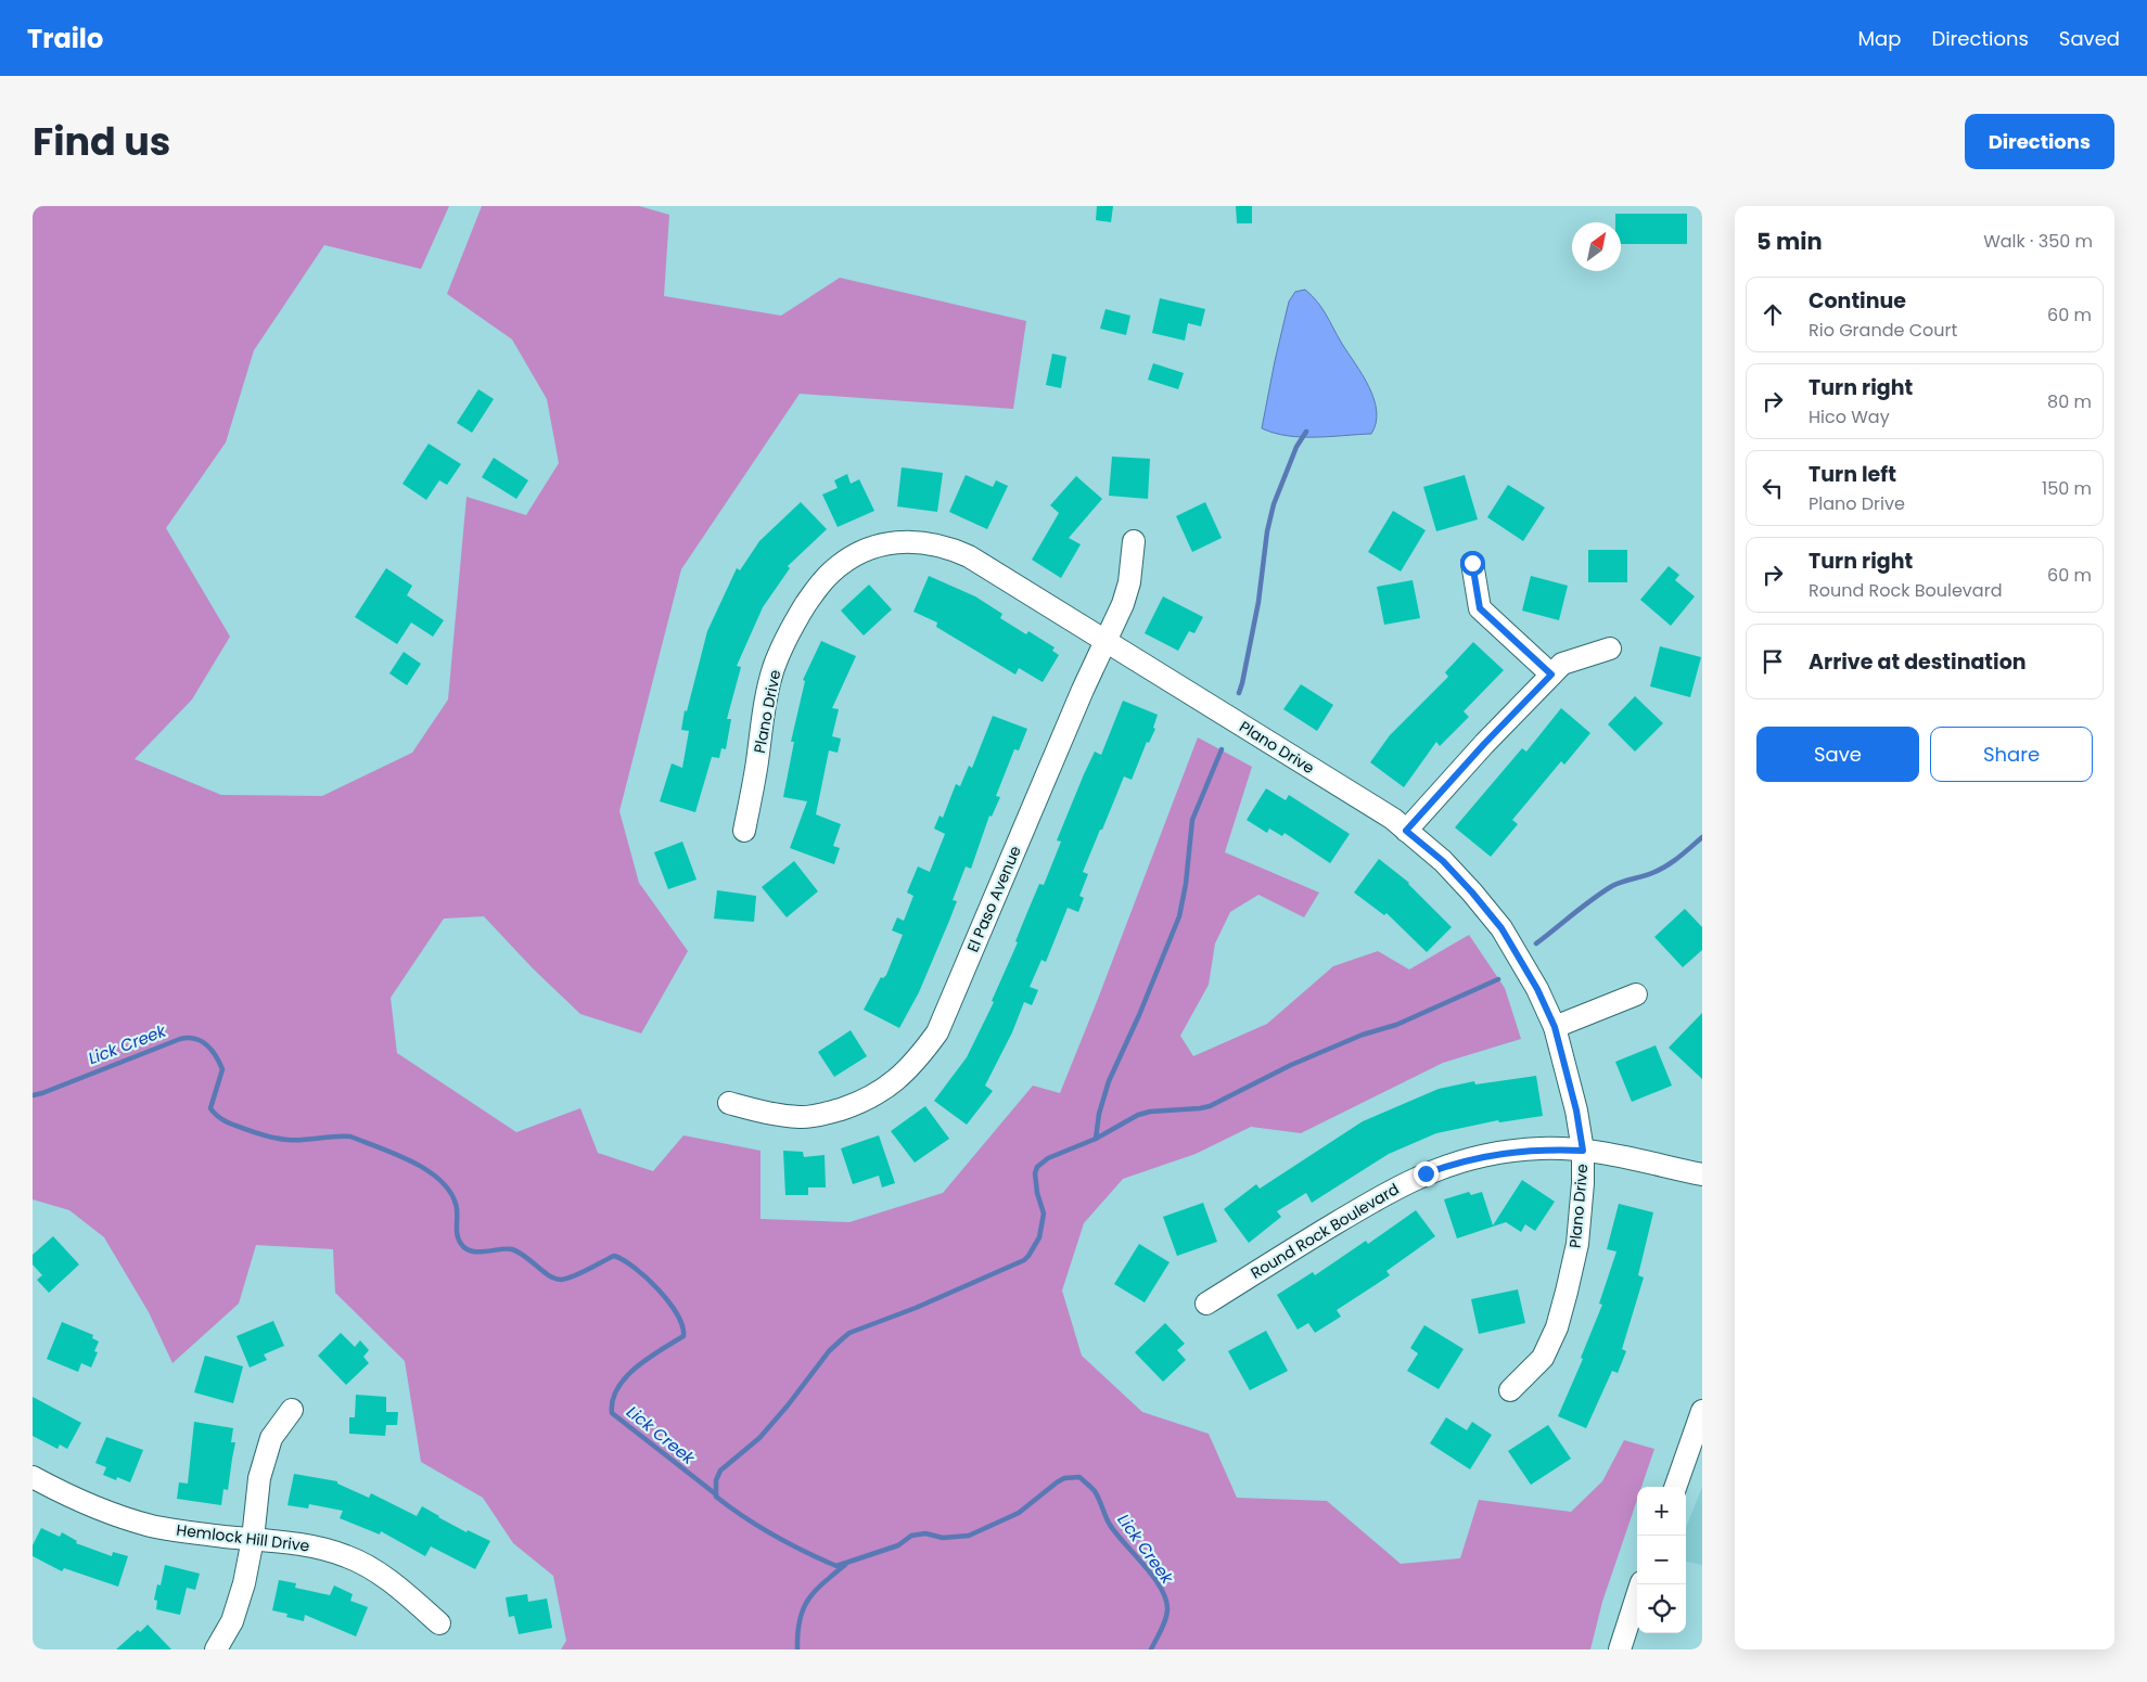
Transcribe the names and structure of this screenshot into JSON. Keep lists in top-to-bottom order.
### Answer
{
  "streets": {
    "street": [
      "Plano Drive",
      "El Paso Avenue",
      "Round Rock Boulevard",
      "Hemlock Hill Drive"
    ]
  },
  "crossings": [
    ["Plano Drive", "El Paso Avenue"],
    ["Plano Drive", "Round Rock Boulevard"]
  ],
  "water": ["Lick Creek"],
  "north": "top right",
  "page": {
    "header": "Trailo",
    "nav": ["Map", "Directions", "Saved"],
    "title": "Find us",
    "buttons": [
      "Directions",
      ["Save", "Share"]
    ],
    "heading": ["5 min", "Walk · 350 m"],
    "list": [
      ["Continue", "Rio Grande Court", "60 m"],
      ["Turn right", "Hico Way", "80 m"],
      ["Turn left", "Plano Drive", "150 m"],
      ["Turn right", "Round Rock Boulevard", "60 m"],
      "Arrive at destination"
    ],
    "map_buttons": ["+", "−"]
  }
}
